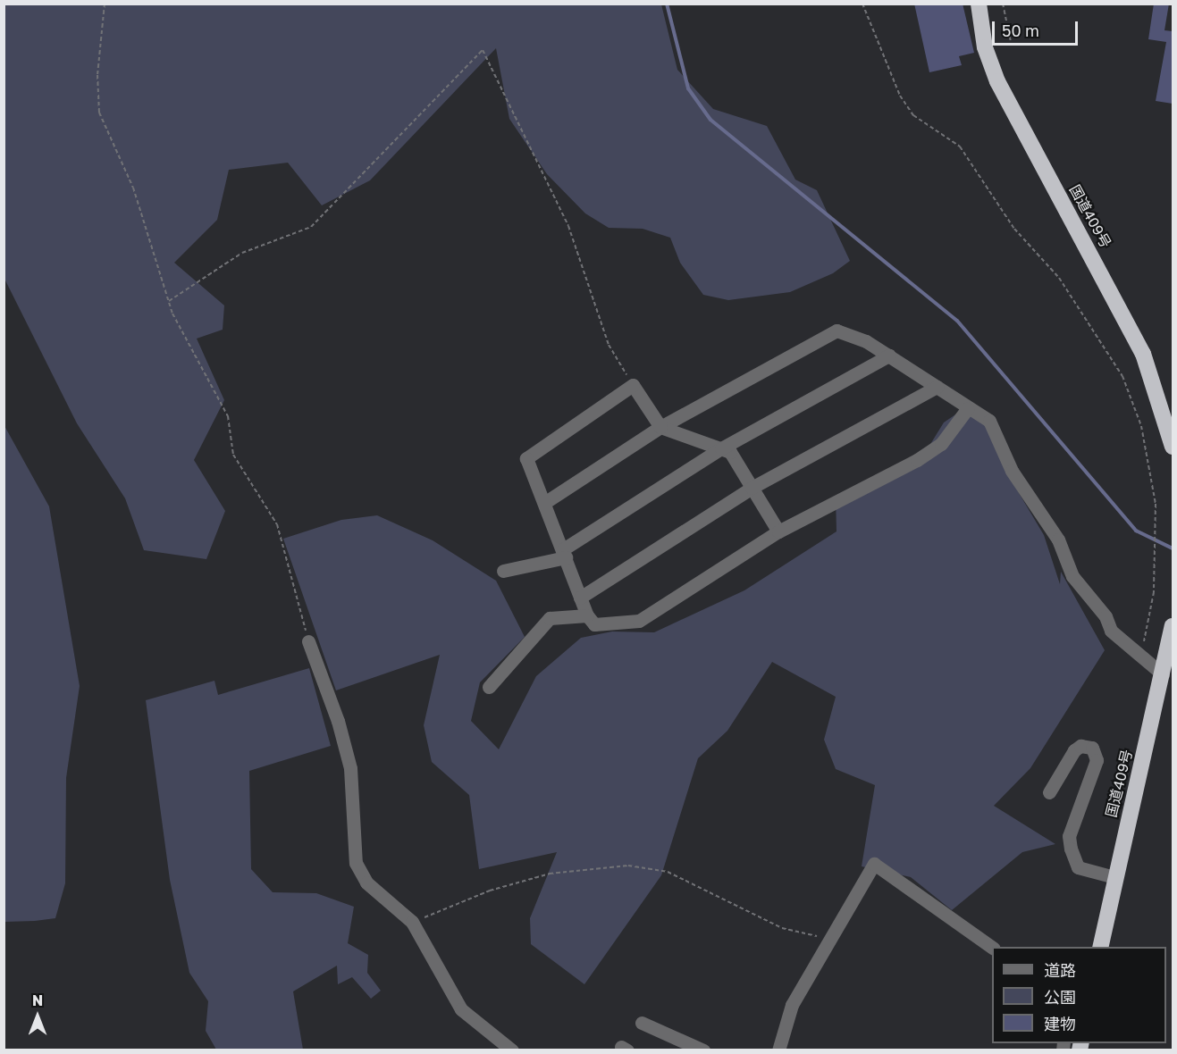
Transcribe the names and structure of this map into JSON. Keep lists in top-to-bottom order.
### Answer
{
  "streets": {
    "highway": ["国道409号"]
  },
  "legend": ["道路", "公園", "建物"],
  "scale_bar": "50 m",
  "north": "top"
}
